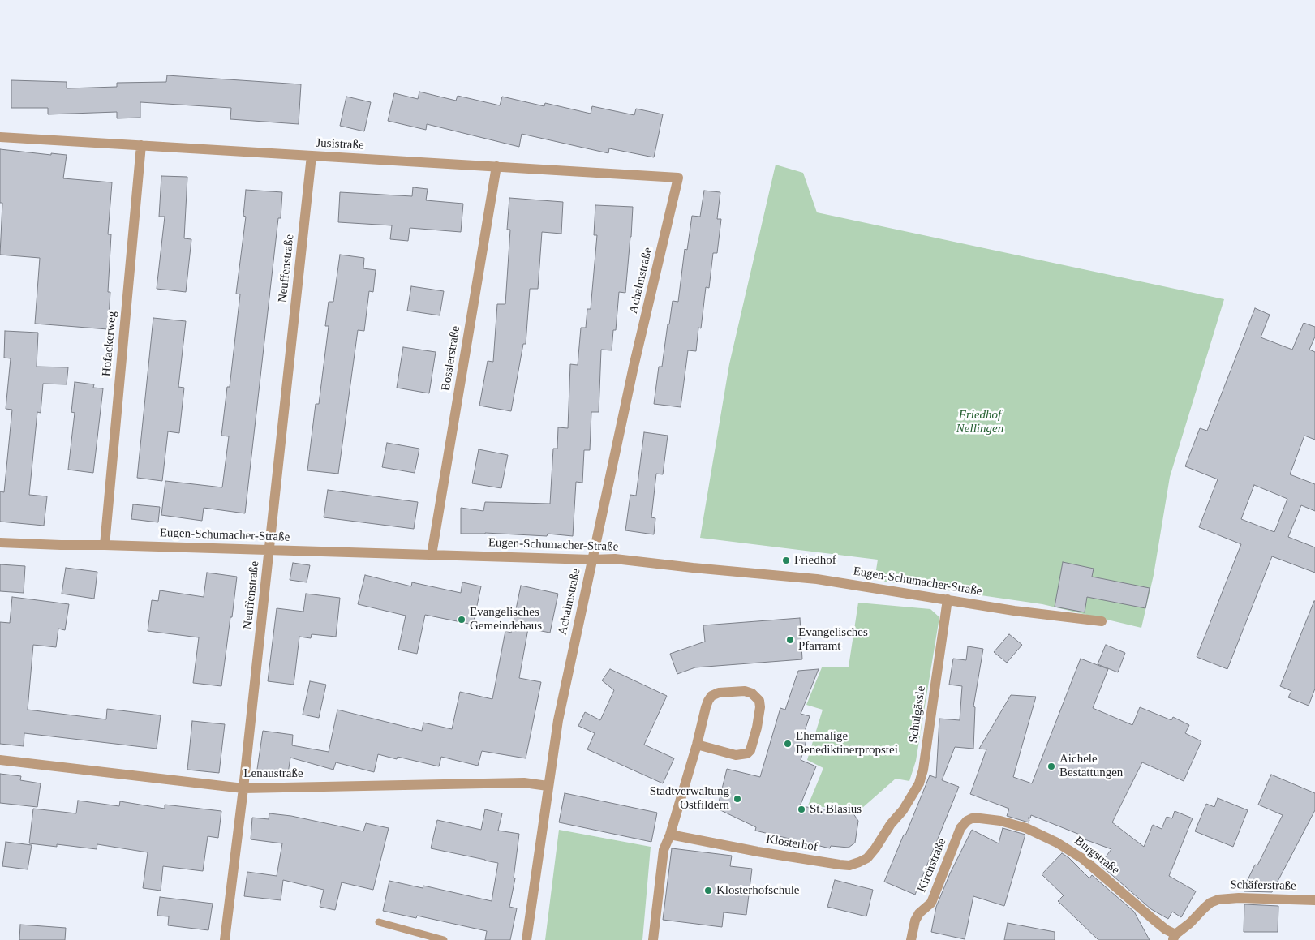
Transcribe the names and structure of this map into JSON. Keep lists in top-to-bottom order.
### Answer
{
  "streets": {
    "street": [
      "Jusistraße",
      "Neuffenstraße",
      "Achalmstraße",
      "Hofackerweg",
      "Bosslerstraße",
      "Eugen-Schumacher-Straße",
      "Schulgässle",
      "Lenaustraße",
      "Klosterhof",
      "Burgstraße",
      "Kirchstraße",
      "Schäferstraße"
    ]
  },
  "crossings": [
    ["Jusistraße", "Neuffenstraße"],
    ["Jusistraße", "Achalmstraße"],
    ["Jusistraße", "Hofackerweg"],
    ["Jusistraße", "Bosslerstraße"],
    ["Neuffenstraße", "Eugen-Schumacher-Straße"],
    ["Neuffenstraße", "Lenaustraße"],
    ["Achalmstraße", "Eugen-Schumacher-Straße"],
    ["Achalmstraße", "Lenaustraße"],
    ["Hofackerweg", "Eugen-Schumacher-Straße"],
    ["Bosslerstraße", "Eugen-Schumacher-Straße"],
    ["Eugen-Schumacher-Straße", "Schulgässle"],
    ["Schulgässle", "Klosterhof"],
    ["Burgstraße", "Kirchstraße"],
    ["Burgstraße", "Schäferstraße"]
  ],
  "parks": ["Friedhof Nellingen"],
  "places": [
    "Friedhof",
    "Evangelisches Gemeindehaus",
    "Evangelisches Pfarramt",
    "Ehemalige Benediktinerpropstei",
    "Aichele Bestattungen",
    "Stadtverwaltung Ostfildern",
    "St. Blasius",
    "Klosterhofschule"
  ]
}
